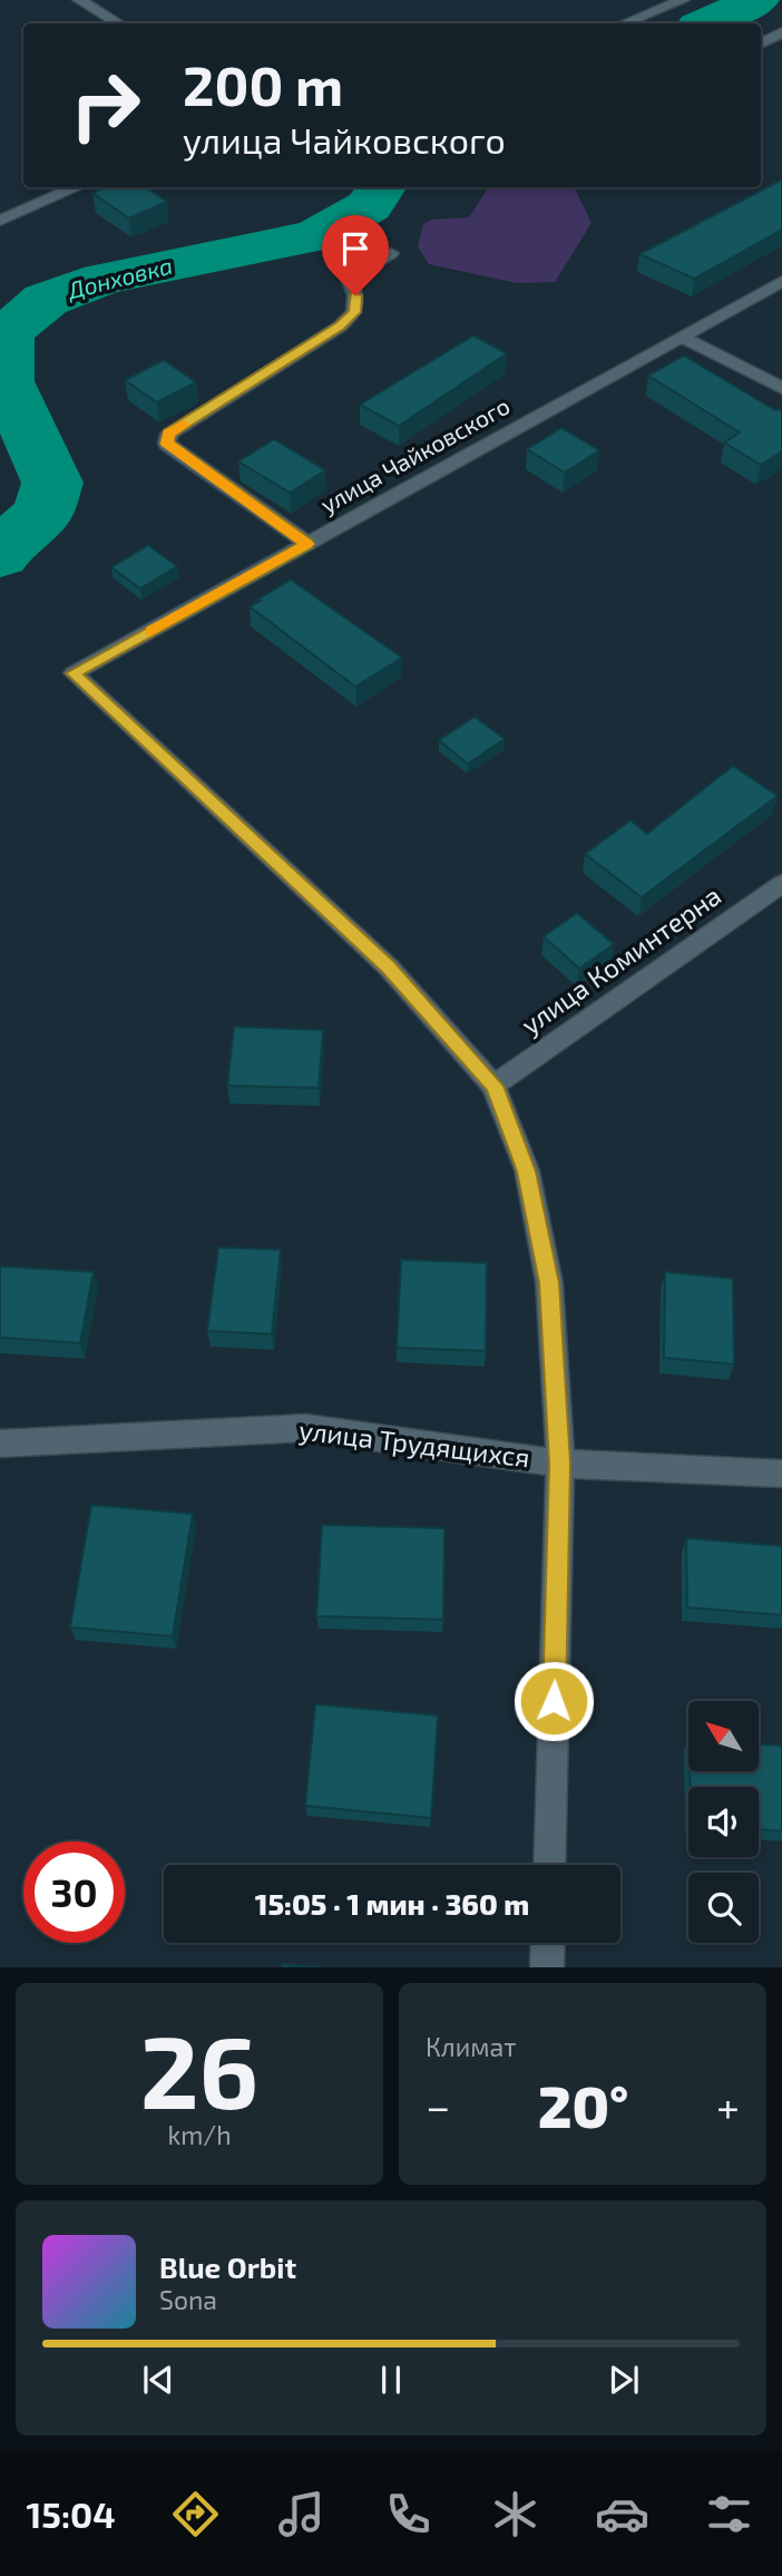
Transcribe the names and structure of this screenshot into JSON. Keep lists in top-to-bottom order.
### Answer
{
  "streets": {
    "street": ["улица Чайковского", "улица Коминтерна", "улица Трудящихся"]
  },
  "crossings": [
    ["улица Чайковского", "улица Коминтерна"]
  ],
  "water": ["Донховка"],
  "north": "top left",
  "page": {
    "turn": ["200 m", "улица Чайковского"],
    "limit": "30",
    "trip": "15:05 · 1 мин · 360 m",
    "tile": [
      ["26", "km/h"],
      "Климат"
    ],
    "heat": ["−", "20°", "+"],
    "song": ["Blue Orbit", "Sona"],
    "tabs": "15:04"
  }
}
